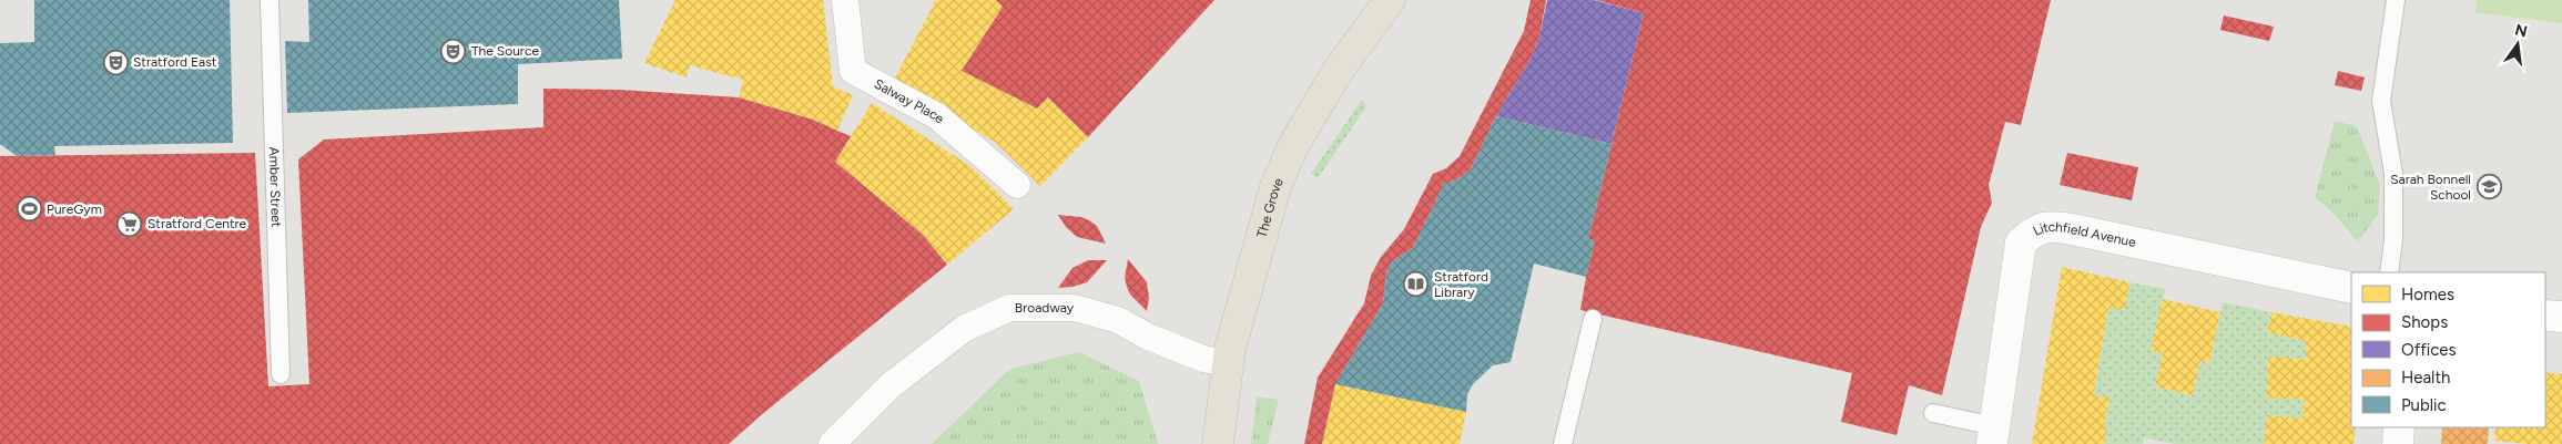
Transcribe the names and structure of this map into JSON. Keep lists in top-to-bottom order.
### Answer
{
  "streets": {
    "main road": ["The Grove"],
    "street": ["Salway Place", "Litchfield Avenue", "Broadway"],
    "lane": ["Amber Street"]
  },
  "crossings": [
    ["The Grove", "Broadway"]
  ],
  "places": {
    "theatre": ["The Source", "Stratford East"],
    "school or university": ["Sarah Bonnell School"],
    "sports": ["PureGym"],
    "supermarket": ["Stratford Centre"],
    "library": ["Stratford Library"]
  },
  "legend": [
    "Homes",
    "Shops",
    "Offices",
    "Health",
    "Public"
  ],
  "north": "top"
}
